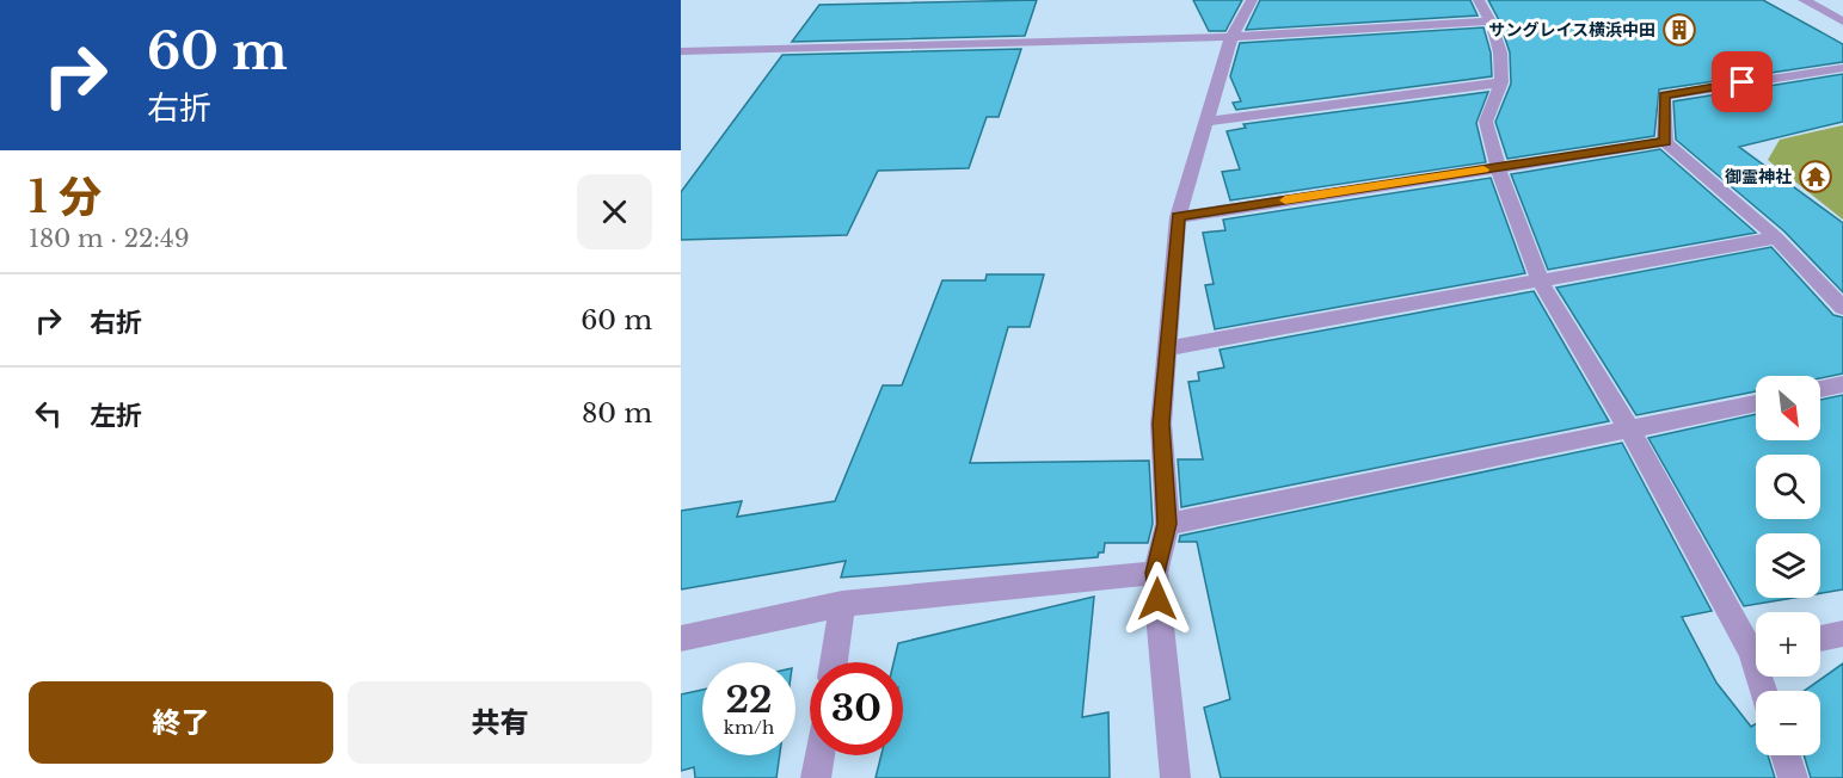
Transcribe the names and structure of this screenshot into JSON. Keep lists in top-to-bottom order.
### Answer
{
  "places": {
    "building": ["サングレイス横浜中田"],
    "temple": ["御霊神社"]
  },
  "north": "bottom right",
  "page": {
    "turn": ["60 m", "右折"],
    "heading": ["1 分", "180 m · 22:49"],
    "list": [
      {
        "name": "右折",
        "value": "60 m"
      },
      {
        "name": "左折",
        "value": "80 m"
      }
    ],
    "map_buttons": ["+", "−"],
    "speed": "22 km/h",
    "limit": "30",
    "buttons": ["終了", "共有"]
  }
}
